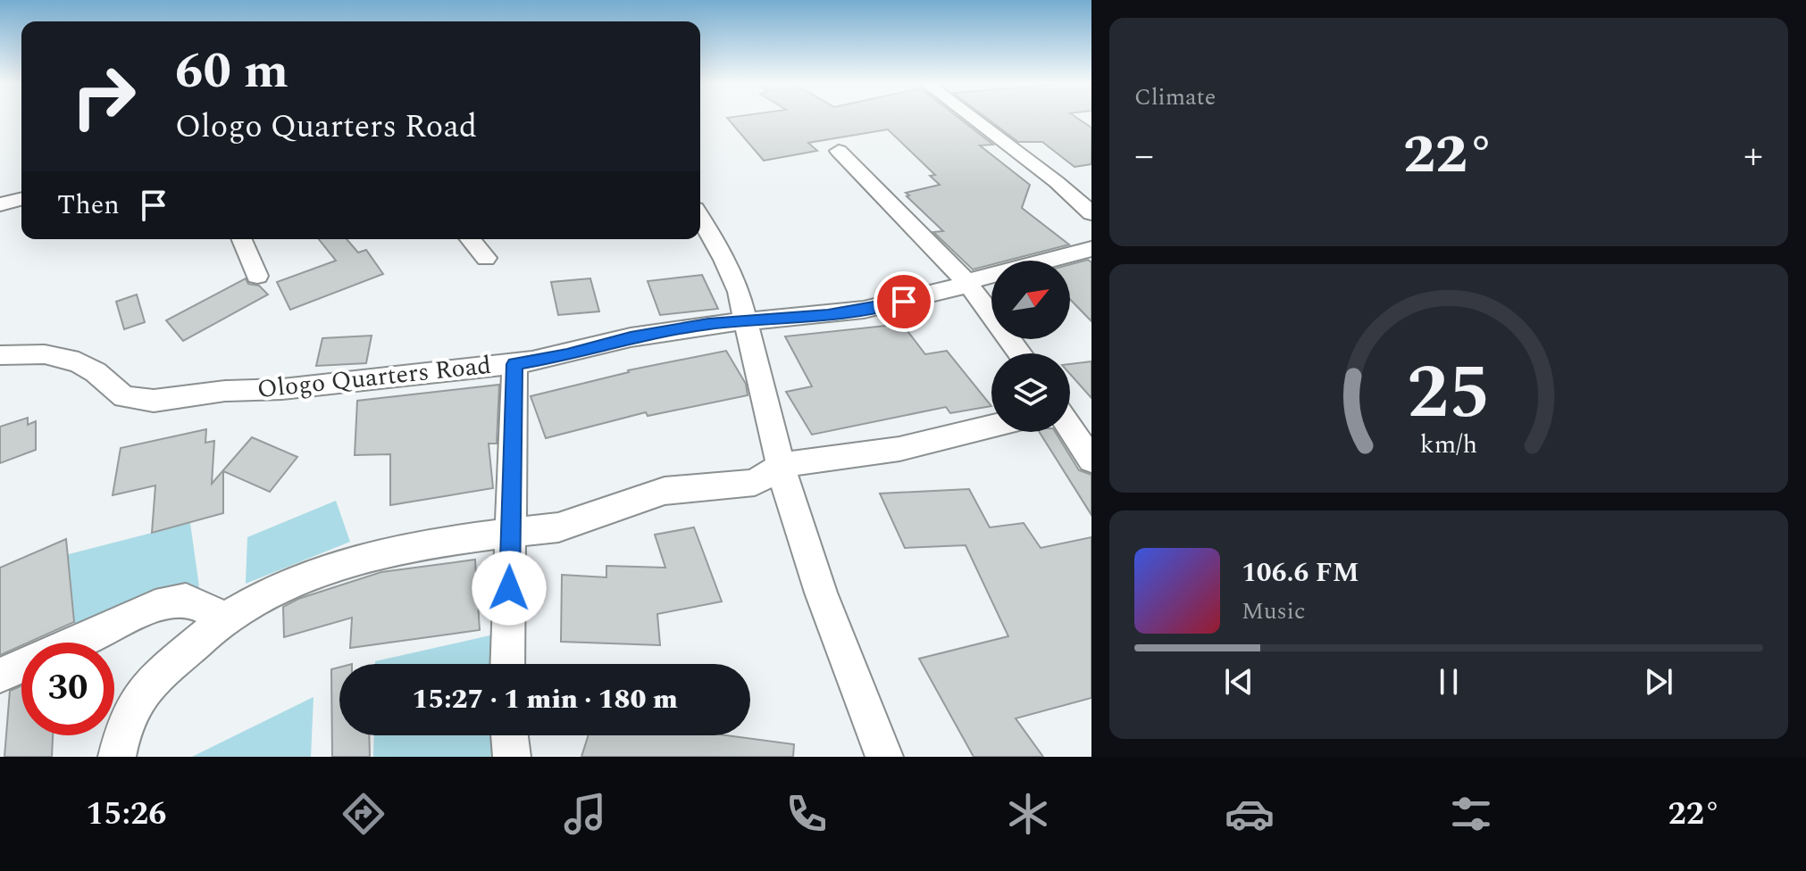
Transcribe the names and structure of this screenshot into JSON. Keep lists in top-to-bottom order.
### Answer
{
  "streets": {
    "street": ["Ologo Quarters Road"]
  },
  "north": "top right",
  "page": {
    "tile": "Climate",
    "turn": ["60 m", "Ologo Quarters Road"],
    "heat": ["−", "22°", "+"],
    "then": "Then",
    "song": ["106.6 FM", "Music"],
    "limit": "30",
    "trip": "15:27 · 1 min · 180 m",
    "tabs": ["15:26", "22°"],
    "gauge": ["25", "km/h"]
  }
}
